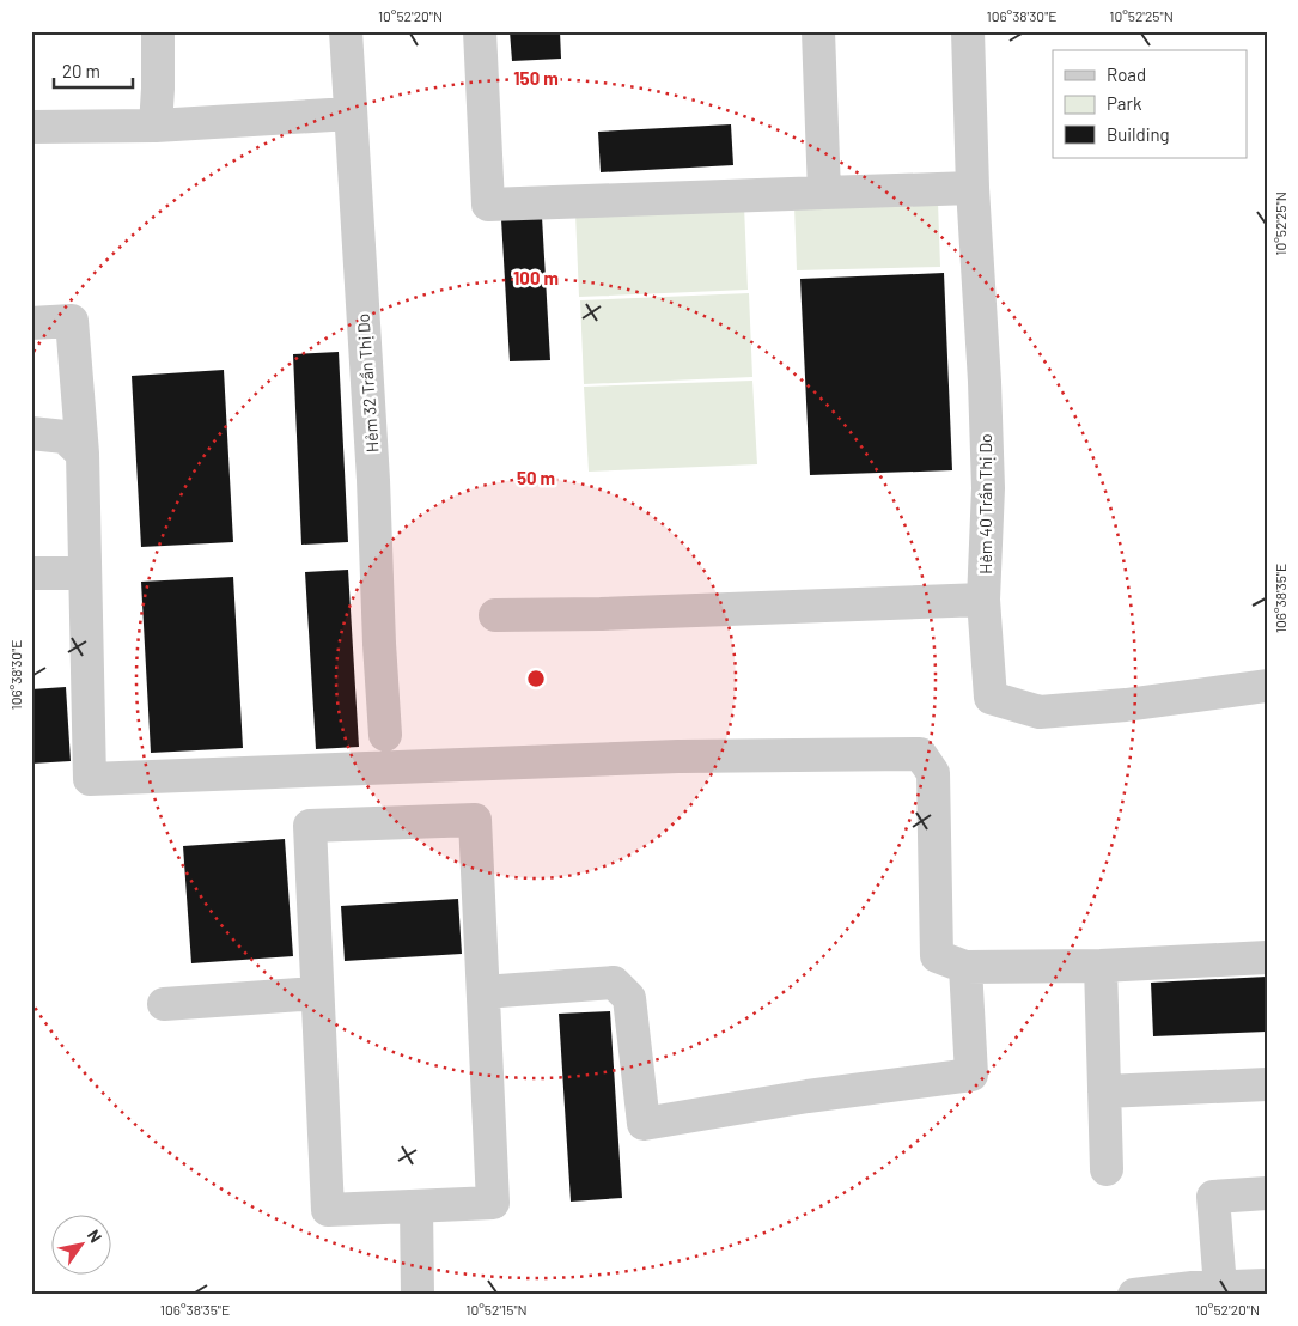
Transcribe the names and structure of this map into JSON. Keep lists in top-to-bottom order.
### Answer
{
  "streets": {
    "street": ["Hẻm 32 Trần Thị Do", "Hẻm 40 Trần Thị Do"]
  },
  "legend": ["Road", "Park", "Building"],
  "scale_bar": "20 m",
  "north": "top right",
  "coordinates": [
    "10°52'20\"N",
    "106°38'30\"E",
    "10°52'25\"N",
    "106°38'35\"E",
    "10°52'15\"N"
  ],
  "rings": ["150 m", "100 m", "50 m"]
}
